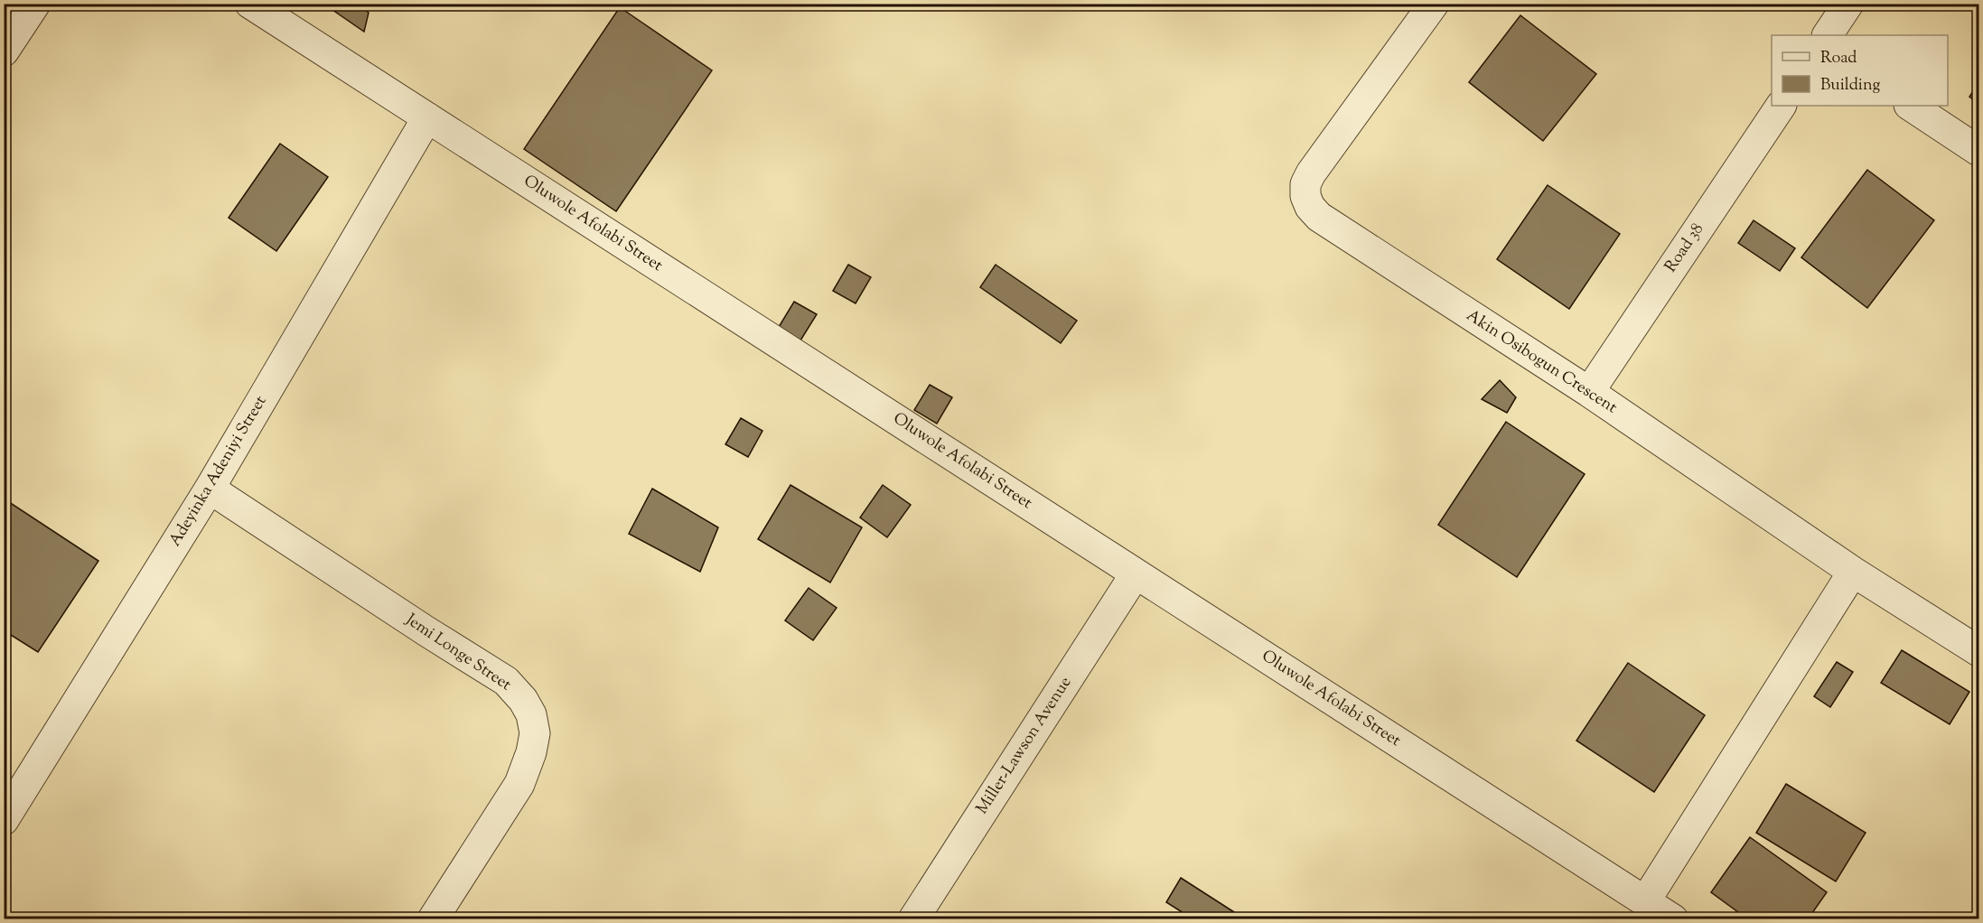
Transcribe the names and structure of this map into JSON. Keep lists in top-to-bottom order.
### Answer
{
  "streets": {
    "street": [
      "Oluwole Afolabi Street",
      "Road 38",
      "Akin Osibogun Crescent",
      "Adeyinka Adeniyi Street",
      "Jemi Longe Street",
      "Miller-Lawson Avenue"
    ]
  },
  "crossings": [
    ["Oluwole Afolabi Street", "Adeyinka Adeniyi Street"],
    ["Oluwole Afolabi Street", "Miller-Lawson Avenue"],
    ["Road 38", "Akin Osibogun Crescent"],
    ["Adeyinka Adeniyi Street", "Jemi Longe Street"]
  ],
  "legend": ["Road", "Building"]
}
